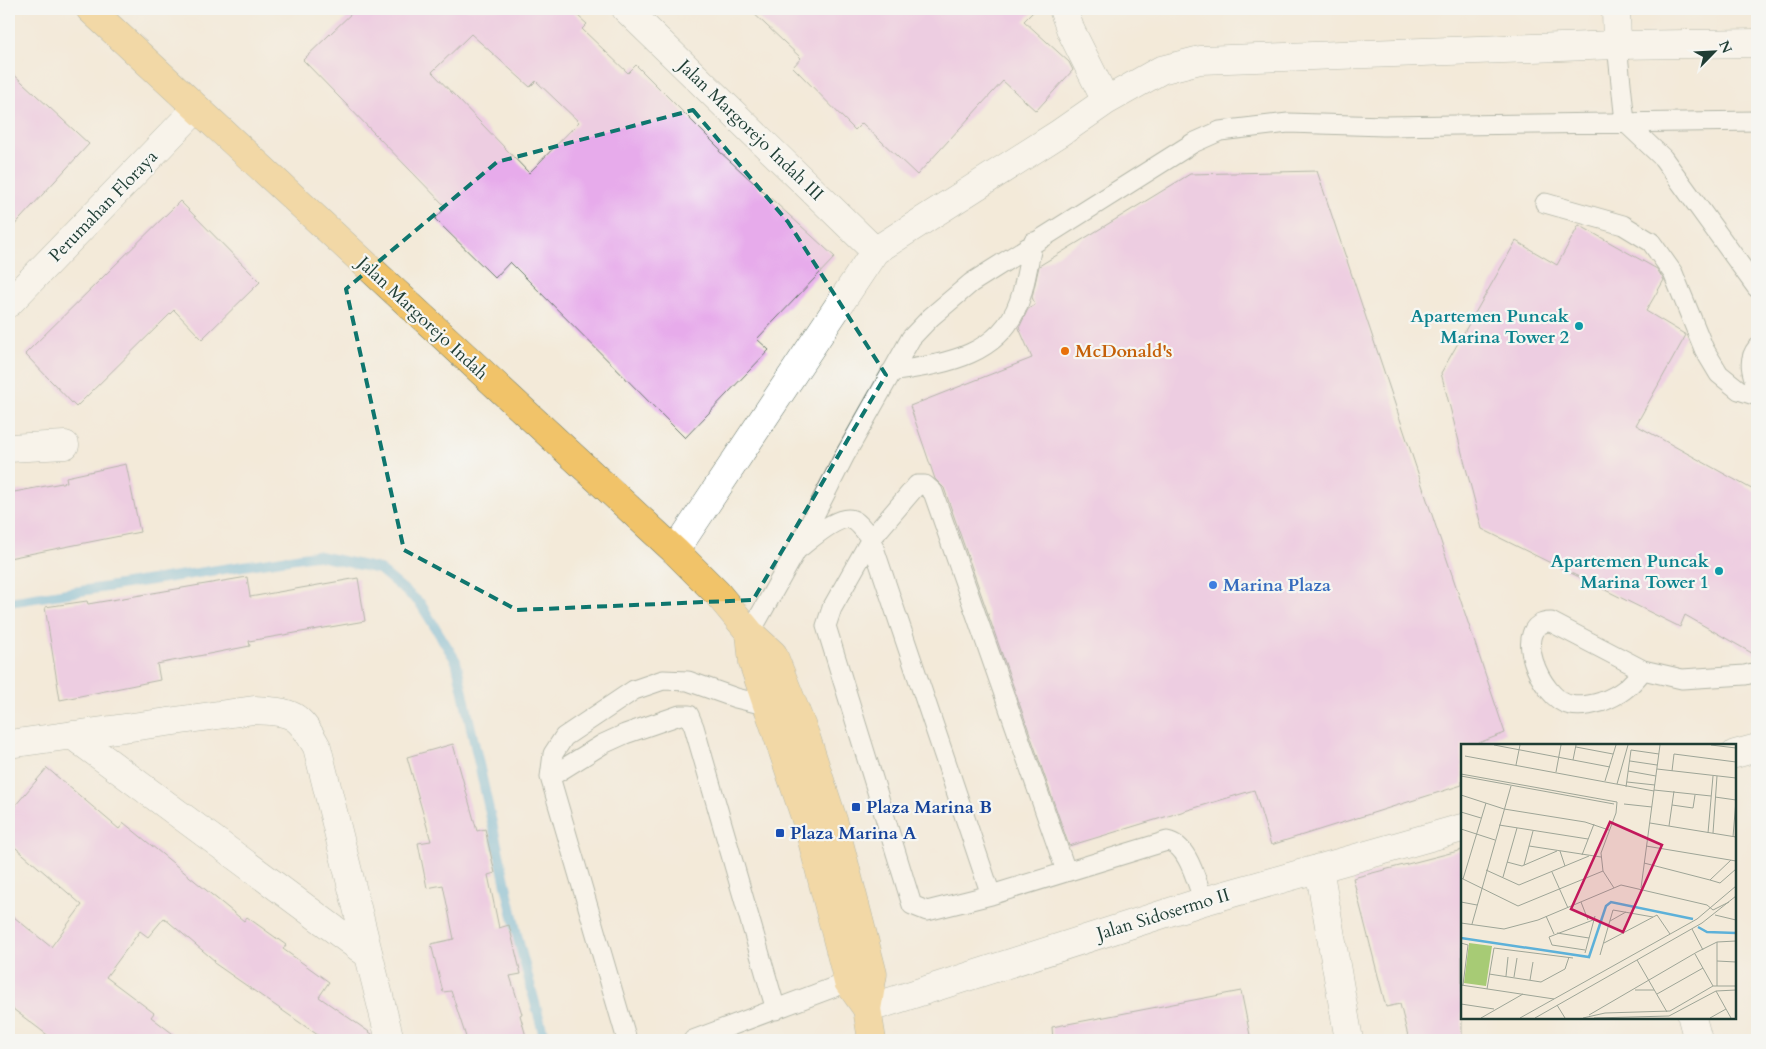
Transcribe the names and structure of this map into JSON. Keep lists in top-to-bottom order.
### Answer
{
  "streets": {
    "main road": ["Jalan Margorejo Indah"],
    "street": ["Jalan Margorejo Indah III", "Perumahan Floraya", "Jalan Sidosermo II"]
  },
  "crossings": [
    ["Perumahan Floraya", "Jalan Margorejo Indah"],
    ["Jalan Margorejo Indah", "Jalan Sidosermo II"]
  ],
  "places": {
    "other": [
      "Apartemen Puncak Marina Tower 2",
      "McDonald's",
      "Apartemen Puncak Marina Tower 1",
      "Marina Plaza"
    ],
    "transit": ["Plaza Marina B", "Plaza Marina A"]
  },
  "north": "top right"
}
